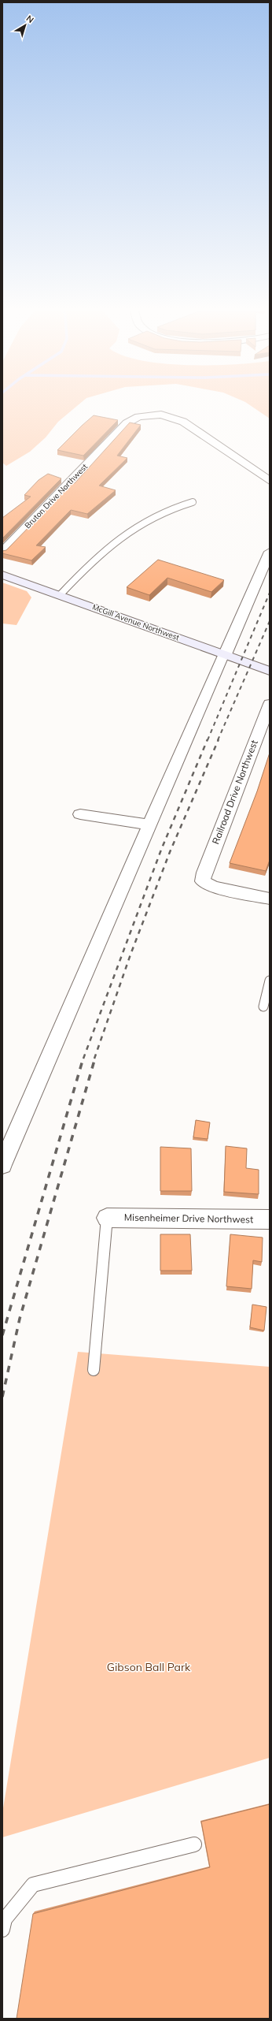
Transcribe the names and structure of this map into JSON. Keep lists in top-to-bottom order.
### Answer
{
  "streets": {
    "street": [
      "Bruton Drive Northwest",
      "McGill Avenue Northwest",
      "Railroad Drive Northwest",
      "Misenheimer Drive Northwest"
    ]
  },
  "parks": ["Gibson Ball Park"],
  "north": "top right"
}
